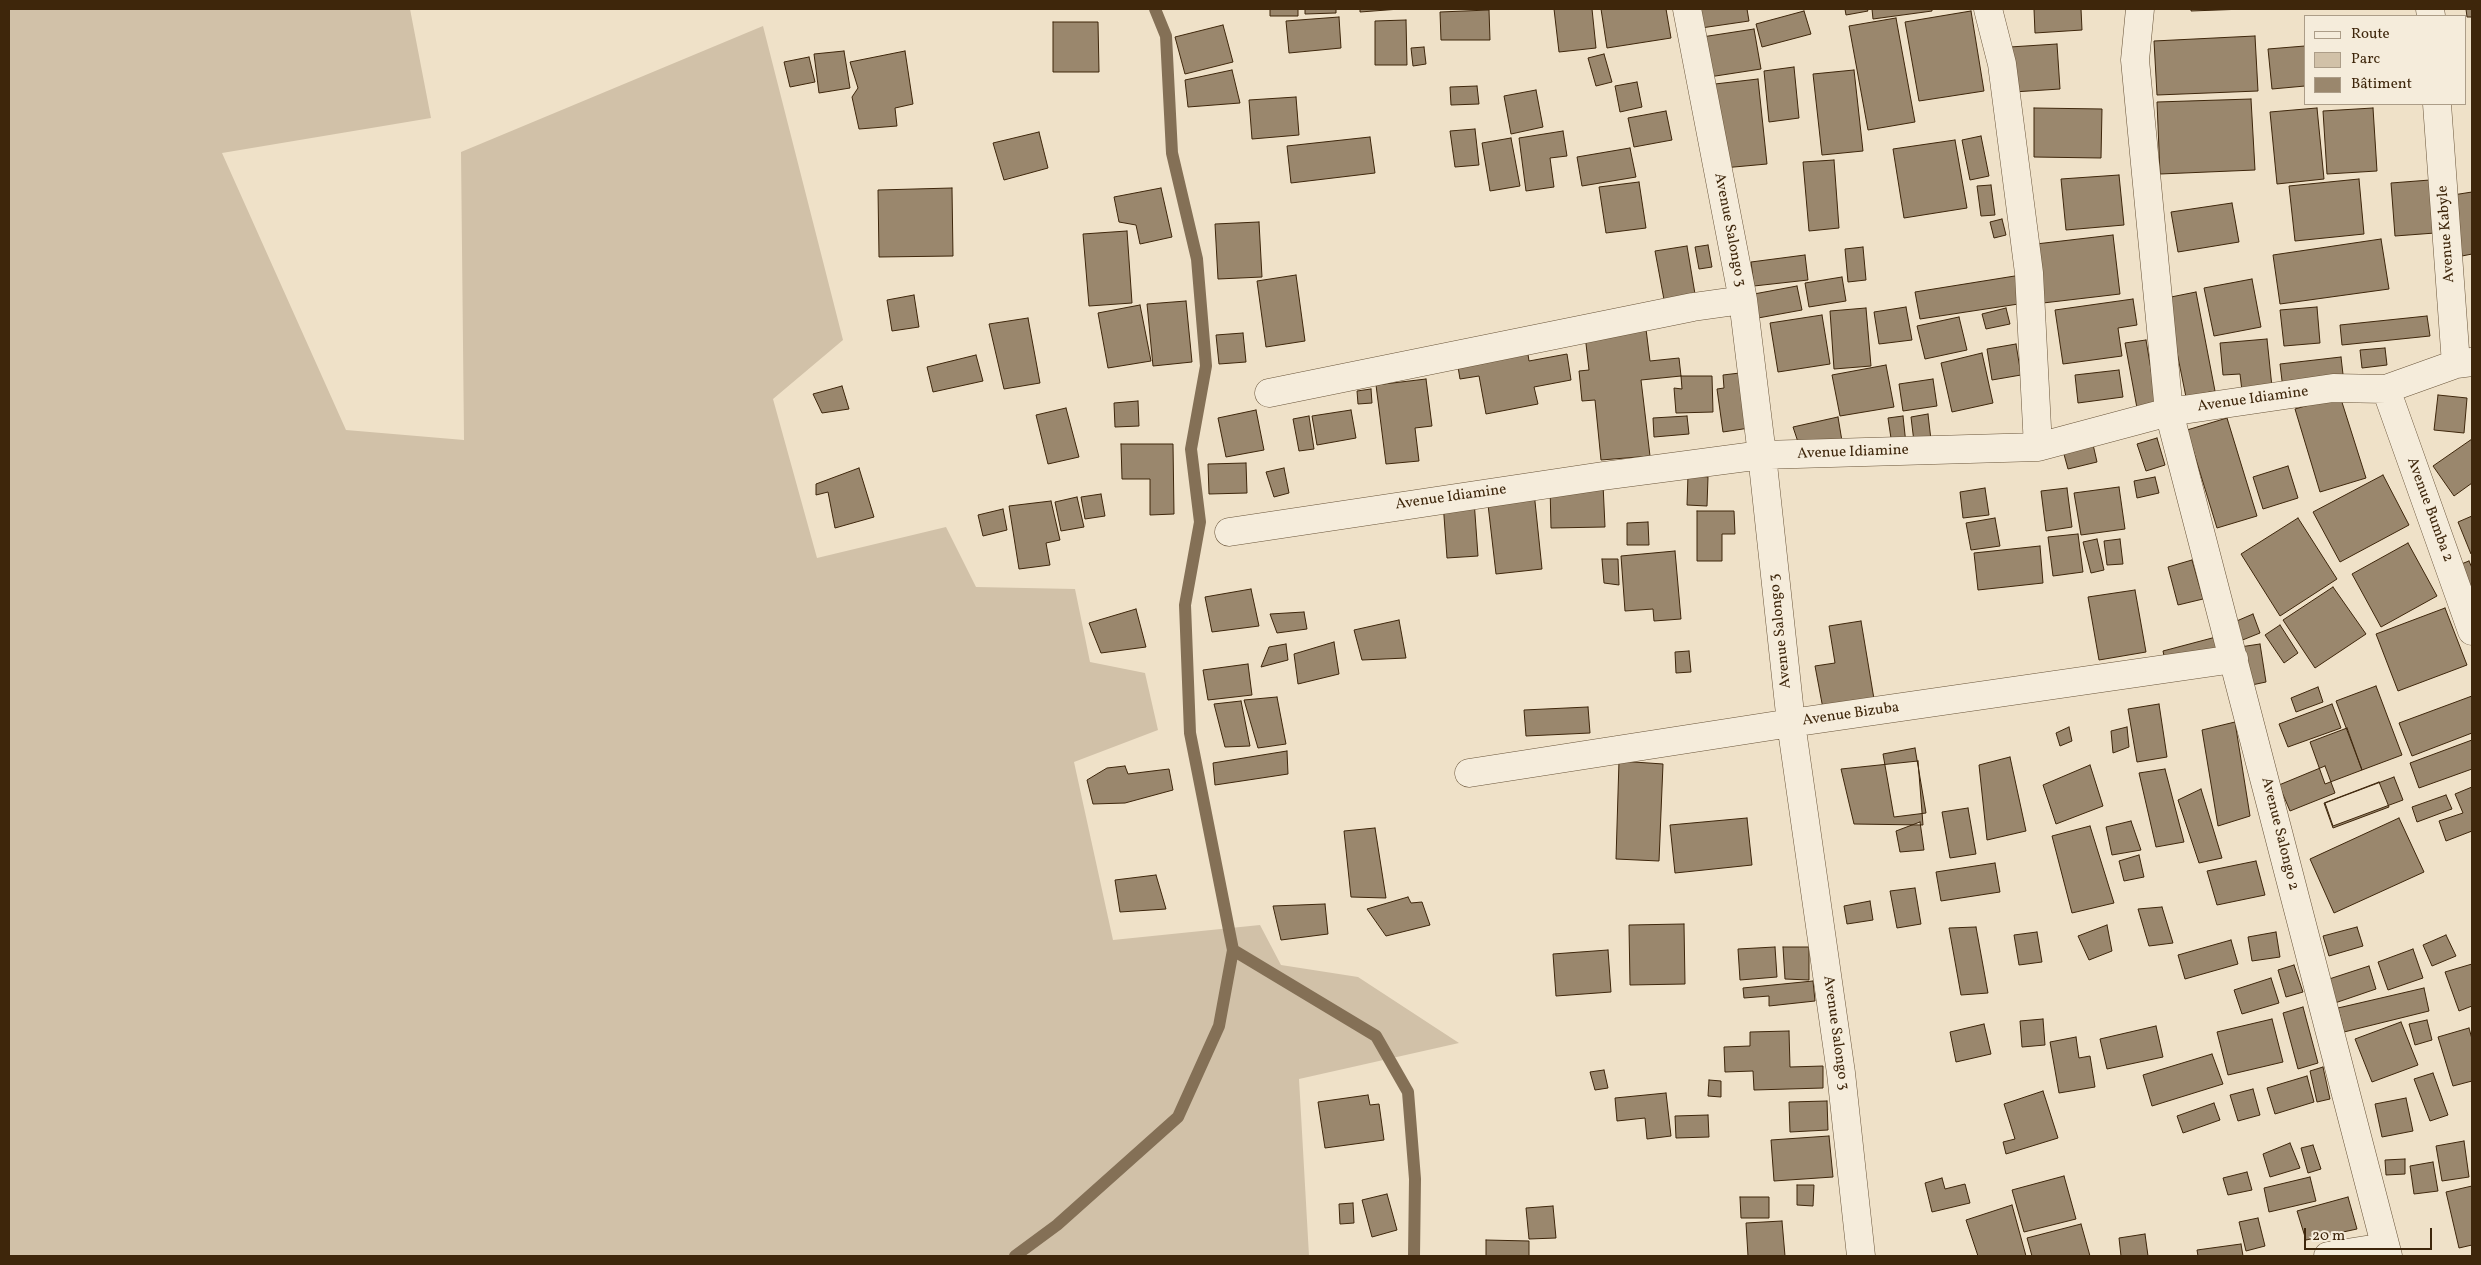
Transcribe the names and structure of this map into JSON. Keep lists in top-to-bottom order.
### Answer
{
  "streets": {
    "street": [
      "Avenue Salongo 3",
      "Avenue Kabyle",
      "Avenue Idiamine",
      "Avenue Bumba 2",
      "Avenue Bizuba",
      "Avenue Salongo 2"
    ]
  },
  "crossings": [
    ["Avenue Salongo 3", "Avenue Idiamine"],
    ["Avenue Salongo 3", "Avenue Bizuba"],
    ["Avenue Kabyle", "Avenue Idiamine"],
    ["Avenue Idiamine", "Avenue Bumba 2"],
    ["Avenue Idiamine", "Avenue Salongo 2"],
    ["Avenue Bizuba", "Avenue Salongo 2"]
  ],
  "legend": ["Route", "Parc", "Bâtiment"],
  "scale_bar": "20 m"
}
